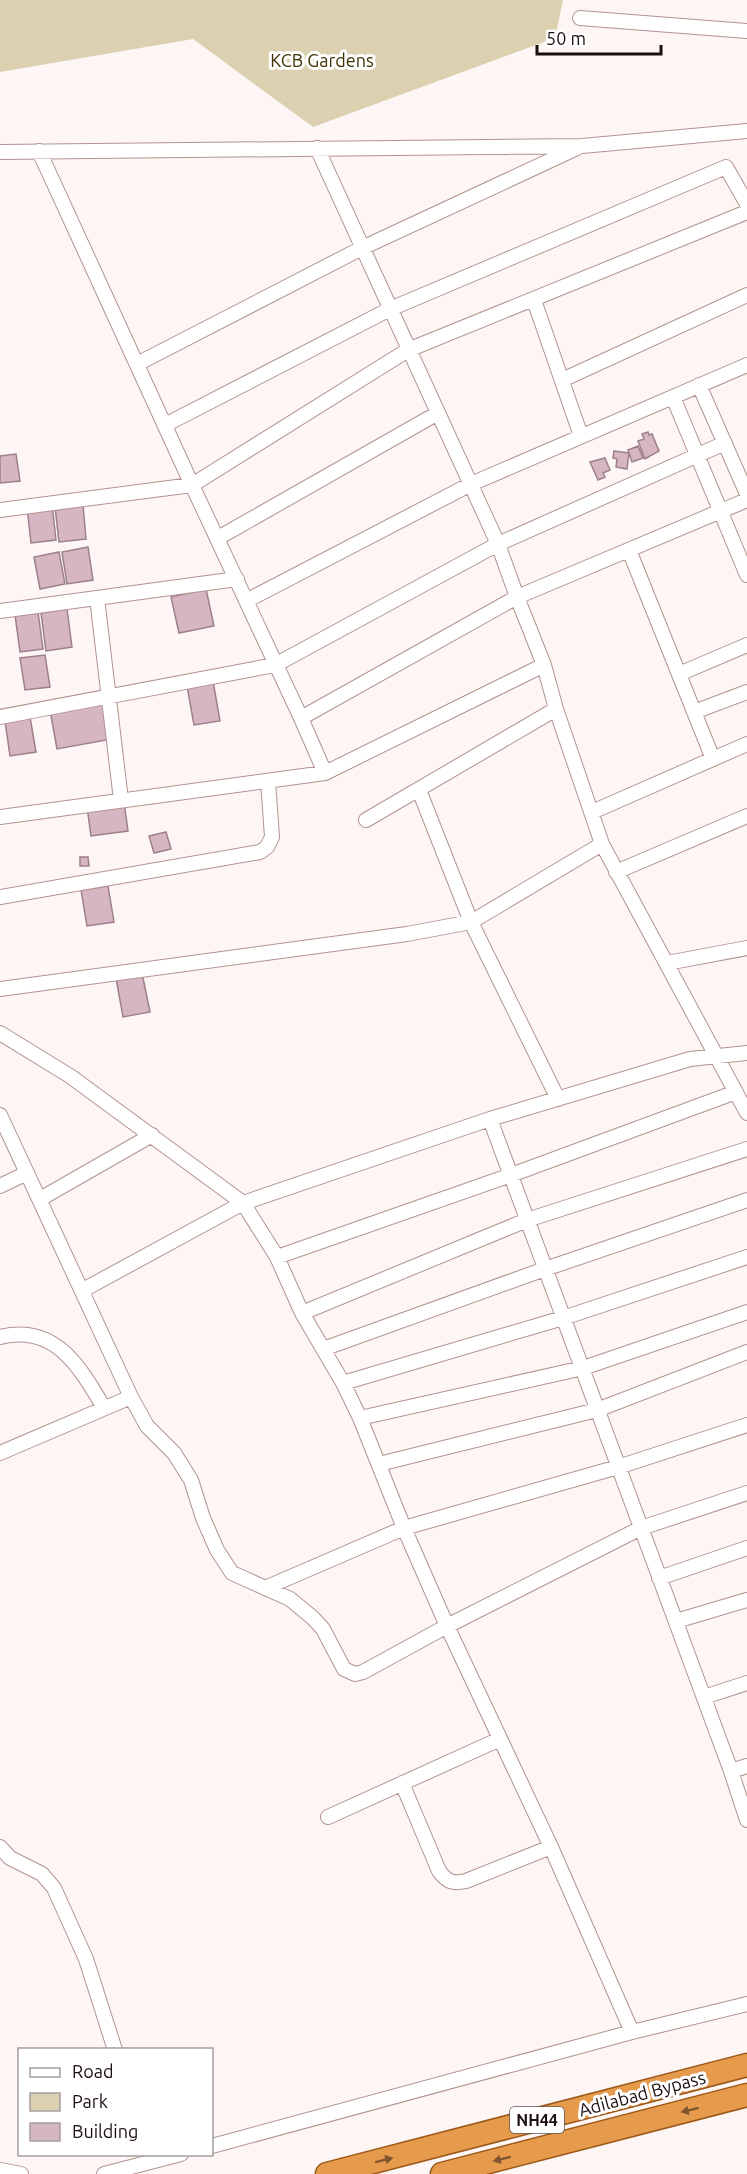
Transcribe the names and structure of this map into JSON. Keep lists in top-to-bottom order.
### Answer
{
  "streets": {
    "highway": ["Adilabad Bypass", "NH44"]
  },
  "parks": ["KCB Gardens"],
  "legend": ["Road", "Park", "Building"],
  "scale_bar": "50 m"
}
